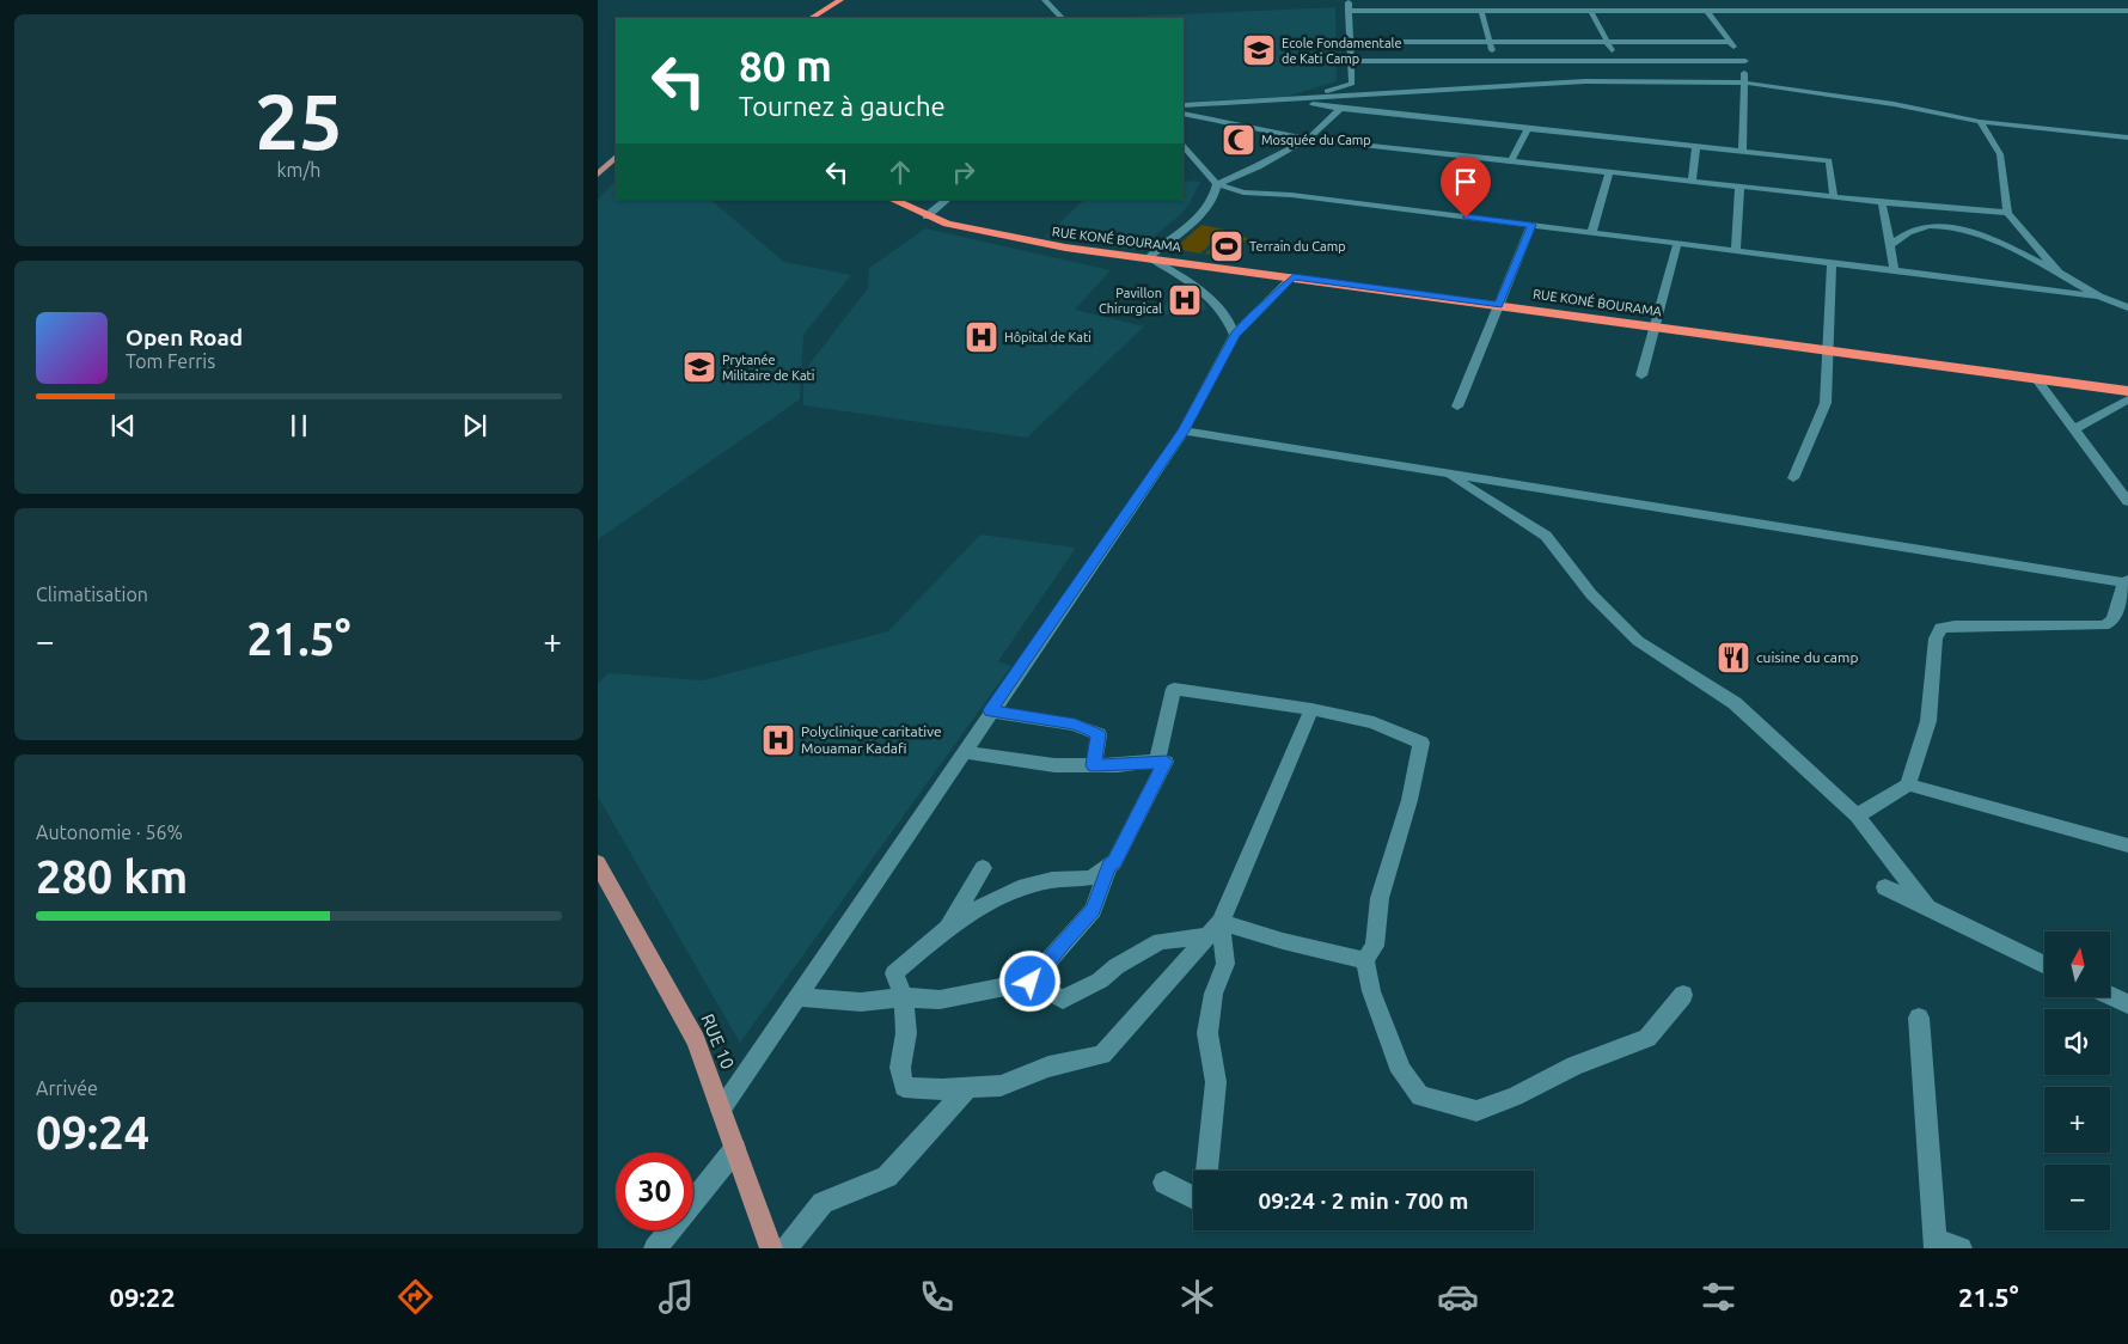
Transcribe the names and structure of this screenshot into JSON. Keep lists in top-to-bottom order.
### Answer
{
  "streets": {
    "highway": ["RUE KONÉ BOURAMA"],
    "main road": ["RUE 10"]
  },
  "places": {
    "school or university": ["Ecole Fondamentale de Kati Camp", "Prytanée Militaire de Kati"],
    "mosque": ["Mosquée du Camp"],
    "sports": ["Terrain du Camp"],
    "hospital": ["Pavillon Chirurgical", "Hôpital de Kati", "Polyclinique caritative Mouamar Kadafi"],
    "restaurant": ["cuisine du camp"]
  },
  "north": "top",
  "page": {
    "tile": [
      ["25", "km/h"],
      "Climatisation",
      ["Autonomie · 56%", "280 km"],
      ["Arrivée", "09:24"]
    ],
    "turn": ["80 m", "Tournez à gauche"],
    "song": ["Open Road", "Tom Ferris"],
    "heat": ["−", "21.5°", "+"],
    "map_buttons": ["+", "−"],
    "limit": "30",
    "trip": "09:24 · 2 min · 700 m",
    "tabs": ["09:22", "21.5°"]
  }
}
